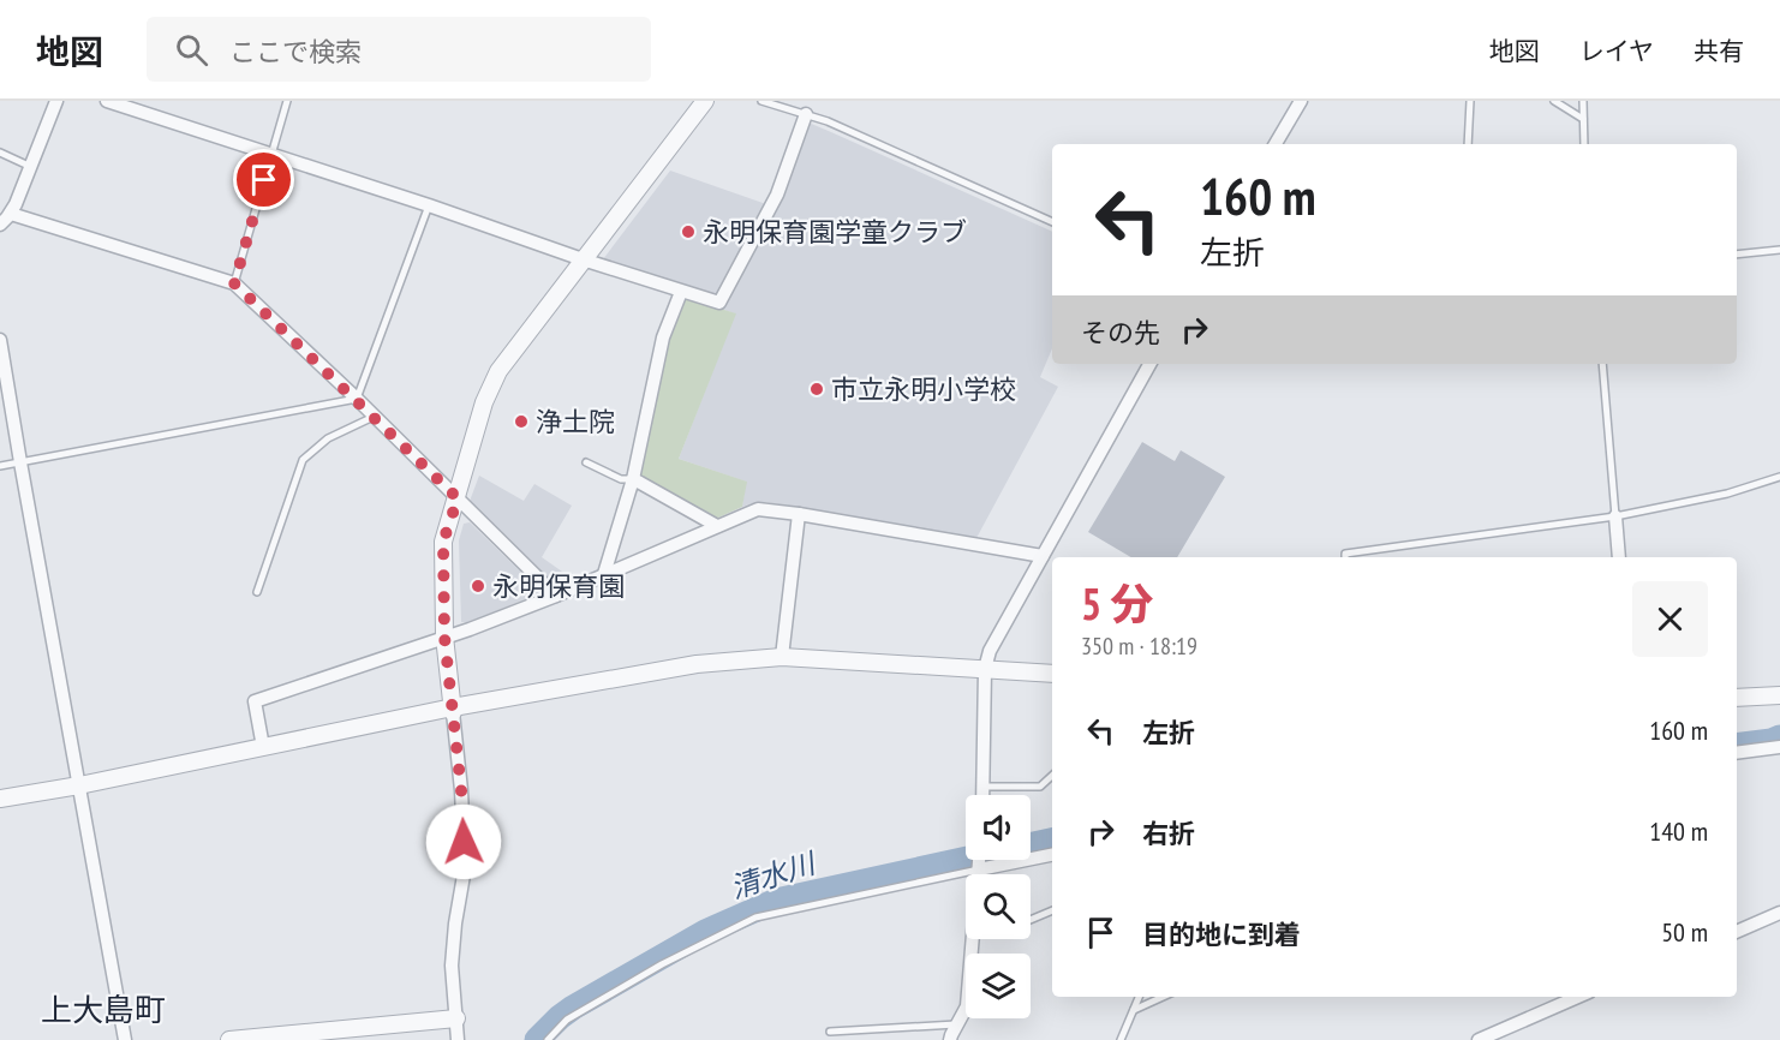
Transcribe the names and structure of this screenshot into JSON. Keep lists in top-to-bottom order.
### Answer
{
  "districts": ["上大島町"],
  "water": ["清水川"],
  "places": [
    "永明保育園学童クラブ",
    "市立永明小学校",
    "浄土院",
    "永明保育園"
  ],
  "page": {
    "header": "地図",
    "search": "ここで検索",
    "nav": ["地図", "レイヤ", "共有"],
    "turn": ["160 m", "左折"],
    "then": "その先",
    "heading": ["5 分", "350 m · 18:19"],
    "list": [
      {
        "name": "左折",
        "value": "160 m"
      },
      {
        "name": "右折",
        "value": "140 m"
      },
      {
        "name": "目的地に到着",
        "value": "50 m"
      }
    ]
  }
}
